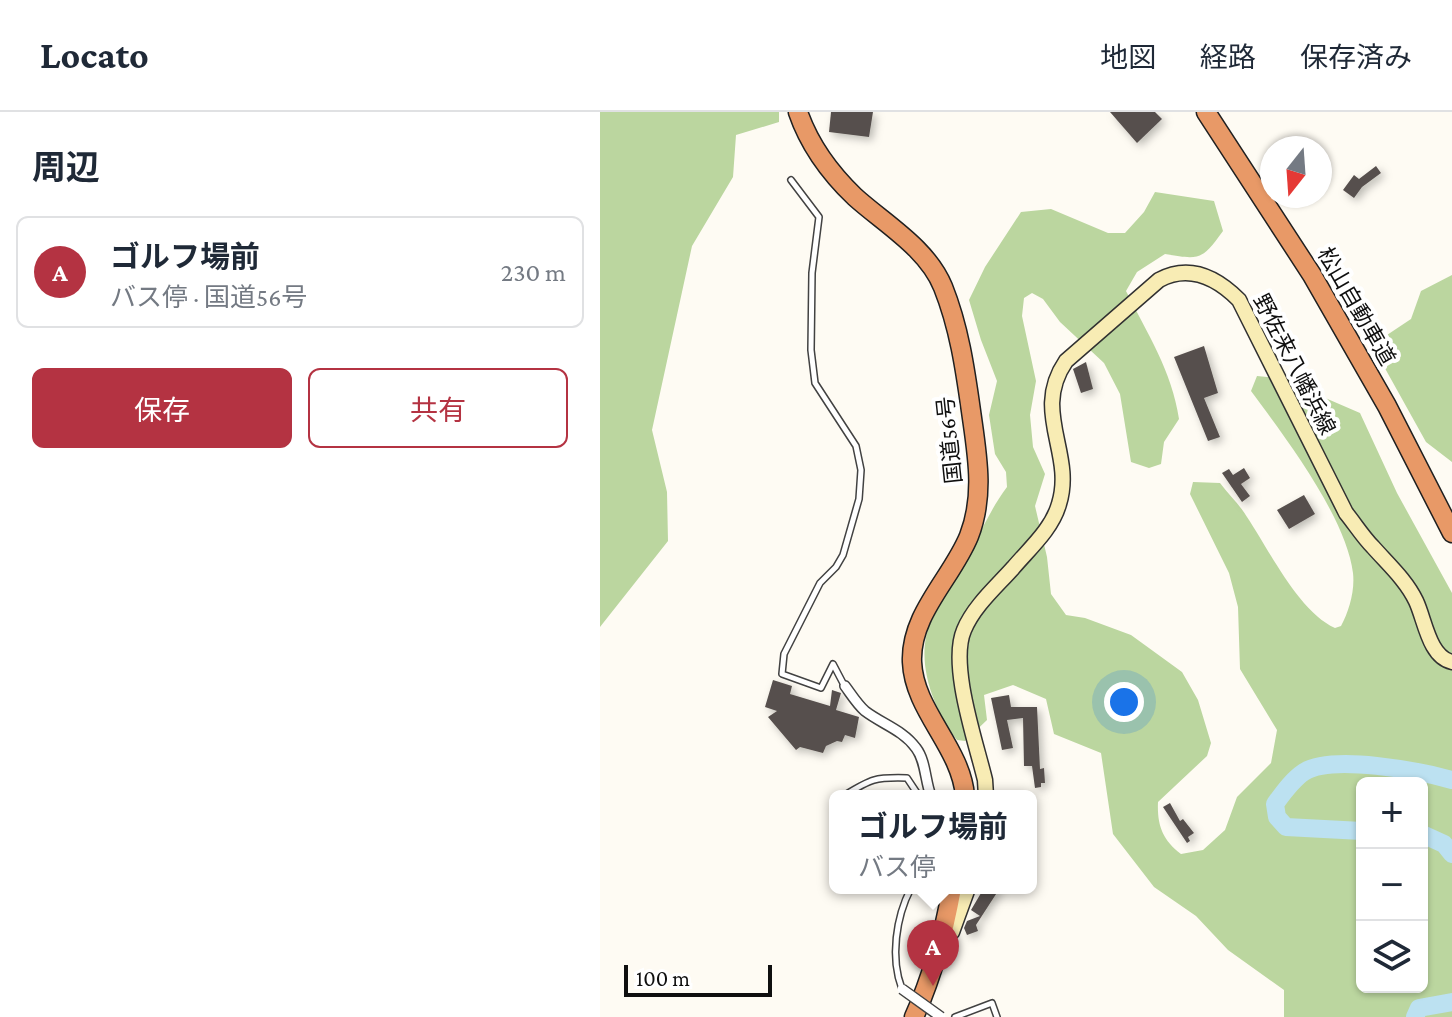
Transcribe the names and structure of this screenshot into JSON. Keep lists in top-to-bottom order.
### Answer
{
  "streets": {
    "highway": ["松山自動車道", "国道56号"],
    "main road": ["野佐来八幡浜線"]
  },
  "scale_bar": "100 m",
  "north": "bottom",
  "page": {
    "header": "Locato",
    "nav": ["地図", "経路", "保存済み"],
    "heading": "周辺",
    "list": [
      {
        "mark": "A",
        "name": "ゴルフ場前",
        "note": "バス停 · 国道56号",
        "value": "230 m"
      }
    ],
    "buttons": ["保存", "共有"],
    "map_buttons": ["+", "−"],
    "popup": ["ゴルフ場前", "バス停"],
    "pins": "A",
    "scale": "100 m"
  }
}
